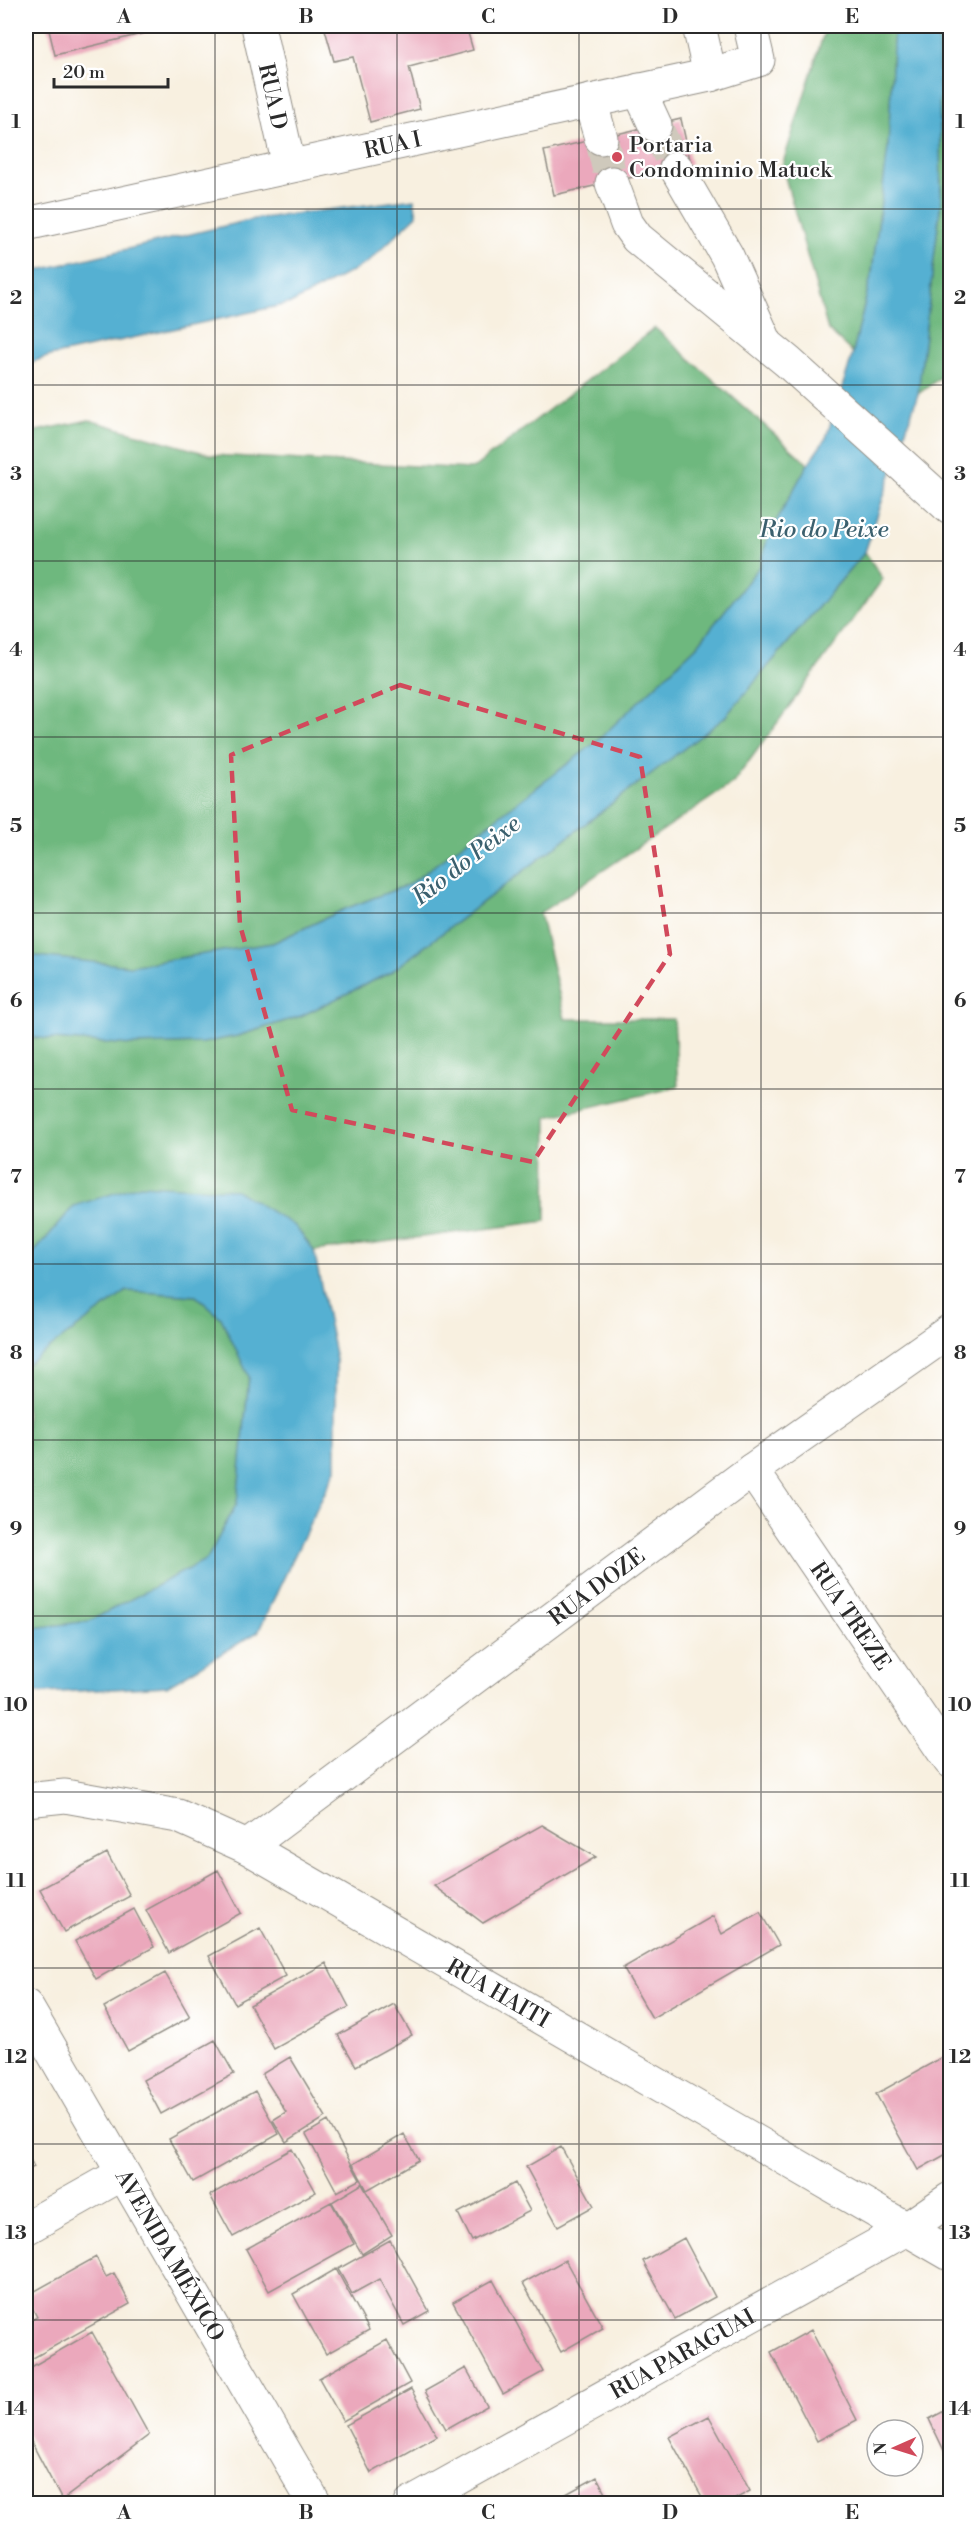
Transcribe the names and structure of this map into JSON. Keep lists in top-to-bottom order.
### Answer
{
  "streets": {
    "street": [
      "RUA D",
      "RUA I",
      "RUA DOZE",
      "RUA TREZE",
      "RUA HAITI",
      "AVENIDA MÉXICO",
      "RUA PARAGUAI"
    ]
  },
  "crossings": [
    ["RUA D", "RUA I"],
    ["RUA DOZE", "RUA TREZE"],
    ["RUA DOZE", "RUA HAITI"],
    ["RUA HAITI", "RUA PARAGUAI"]
  ],
  "water": ["Rio do Peixe"],
  "places": ["Portaria Condominio Matuck"],
  "scale_bar": "20 m",
  "north": "left",
  "grid": {
    "columns": [
      "A",
      "B",
      "C",
      "D",
      "E"
    ],
    "rows": [
      "1",
      "2",
      "3",
      "4",
      "5",
      "6",
      "7",
      "8",
      "9",
      "10",
      "11",
      "12",
      "13",
      "14"
    ]
  }
}
